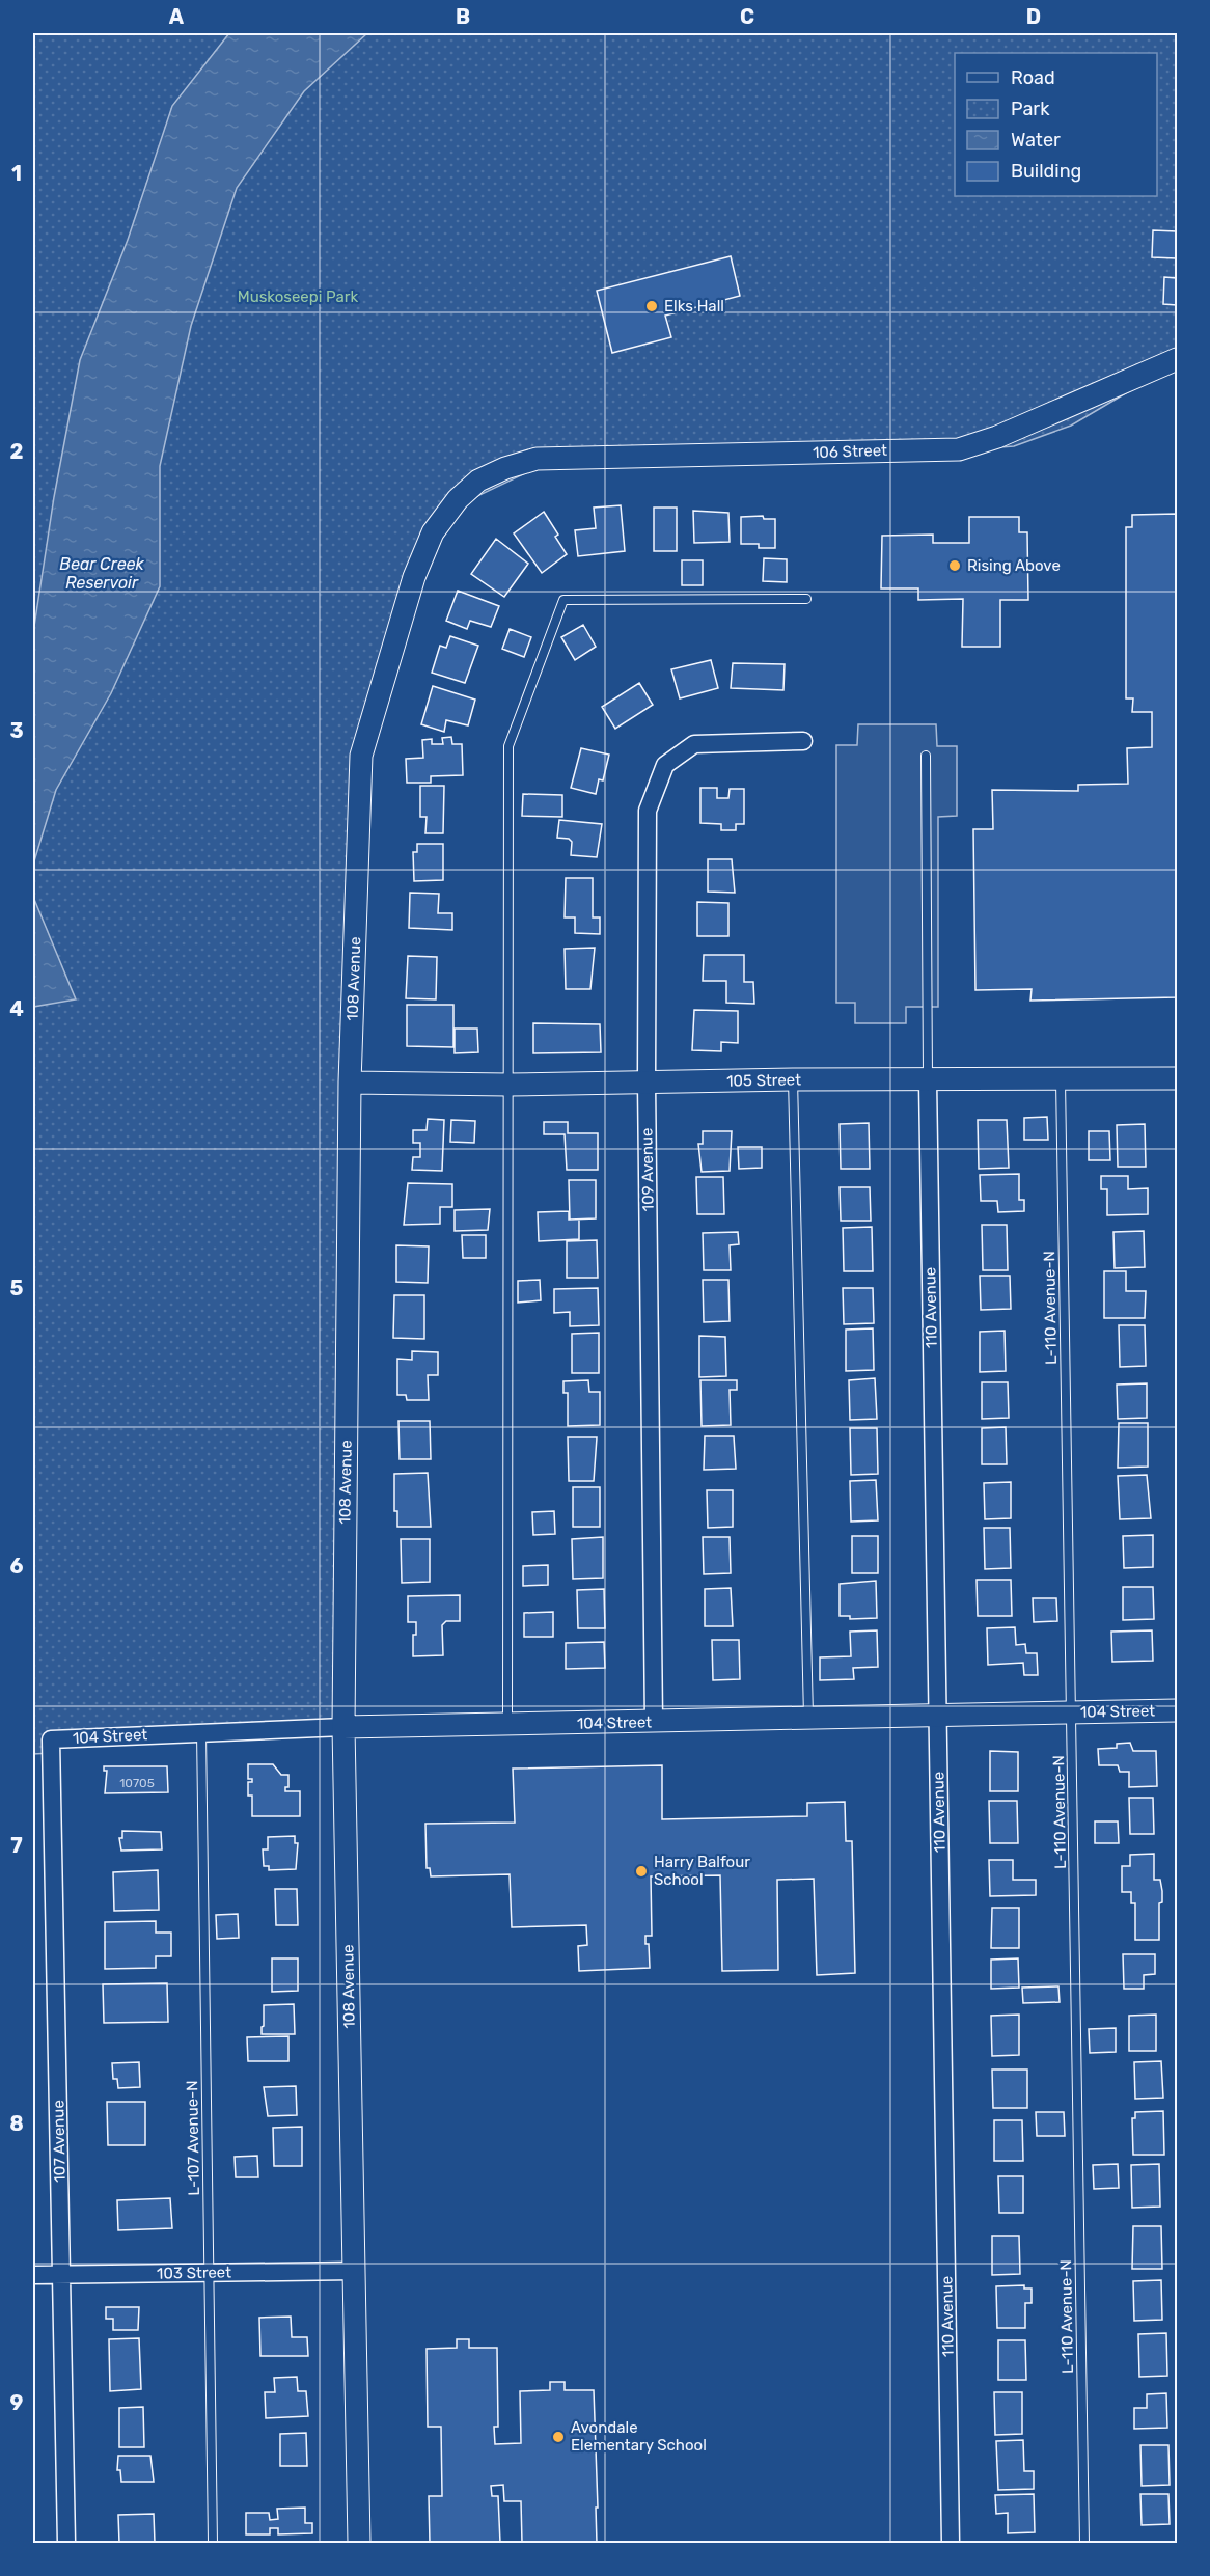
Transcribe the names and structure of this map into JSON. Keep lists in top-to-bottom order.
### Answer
{
  "streets": {
    "street": [
      "106 Street",
      "108 Avenue",
      "105 Street",
      "109 Avenue",
      "110 Avenue",
      "104 Street",
      "107 Avenue",
      "103 Street"
    ],
    "lane": ["L-110 Avenue-N", "L-107 Avenue-N"]
  },
  "crossings": [
    ["106 Street", "108 Avenue"],
    ["108 Avenue", "105 Street"],
    ["108 Avenue", "104 Street"],
    ["108 Avenue", "103 Street"],
    ["105 Street", "109 Avenue"],
    ["105 Street", "110 Avenue"],
    ["105 Street", "L-110 Avenue-N"],
    ["109 Avenue", "104 Street"],
    ["110 Avenue", "104 Street"],
    ["L-110 Avenue-N", "104 Street"],
    ["104 Street", "L-107 Avenue-N"],
    ["104 Street", "107 Avenue"],
    ["L-107 Avenue-N", "103 Street"],
    ["107 Avenue", "103 Street"]
  ],
  "water": ["Bear Creek Reservoir"],
  "parks": ["Muskoseepi Park"],
  "places": [
    "Elks Hall",
    "Rising Above",
    "Harry Balfour School",
    "Avondale Elementary School"
  ],
  "house_numbers": ["10705"],
  "legend": [
    "Road",
    "Park",
    "Water",
    "Building"
  ],
  "grid": {
    "columns": [
      "A",
      "B",
      "C",
      "D"
    ],
    "rows": [
      "1",
      "2",
      "3",
      "4",
      "5",
      "6",
      "7",
      "8",
      "9"
    ]
  }
}
